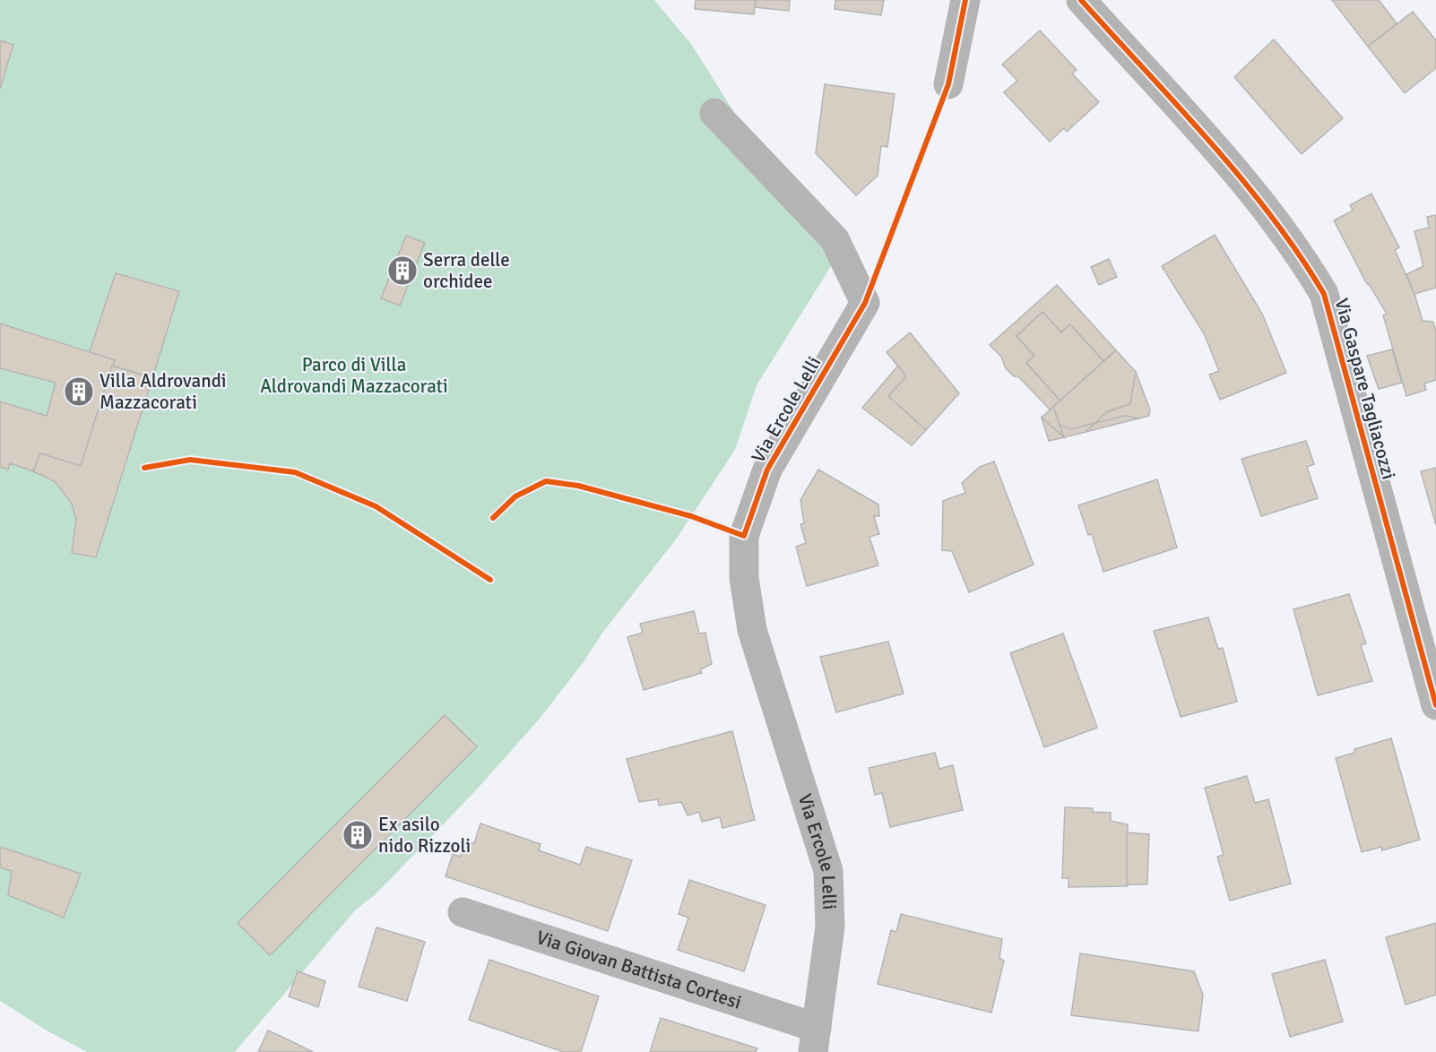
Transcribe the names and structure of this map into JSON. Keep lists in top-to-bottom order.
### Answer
{
  "streets": {
    "street": ["Via Gaspare Tagliacozzi", "Via Ercole Lelli", "Via Giovan Battista Cortesi"]
  },
  "crossings": [
    ["Via Ercole Lelli", "Via Giovan Battista Cortesi"]
  ],
  "parks": ["Parco di Villa Aldrovandi Mazzacorati"],
  "places": {
    "building": ["Serra delle orchidee", "Villa Aldrovandi Mazzacorati", "Ex asilo nido Rizzoli"]
  }
}
